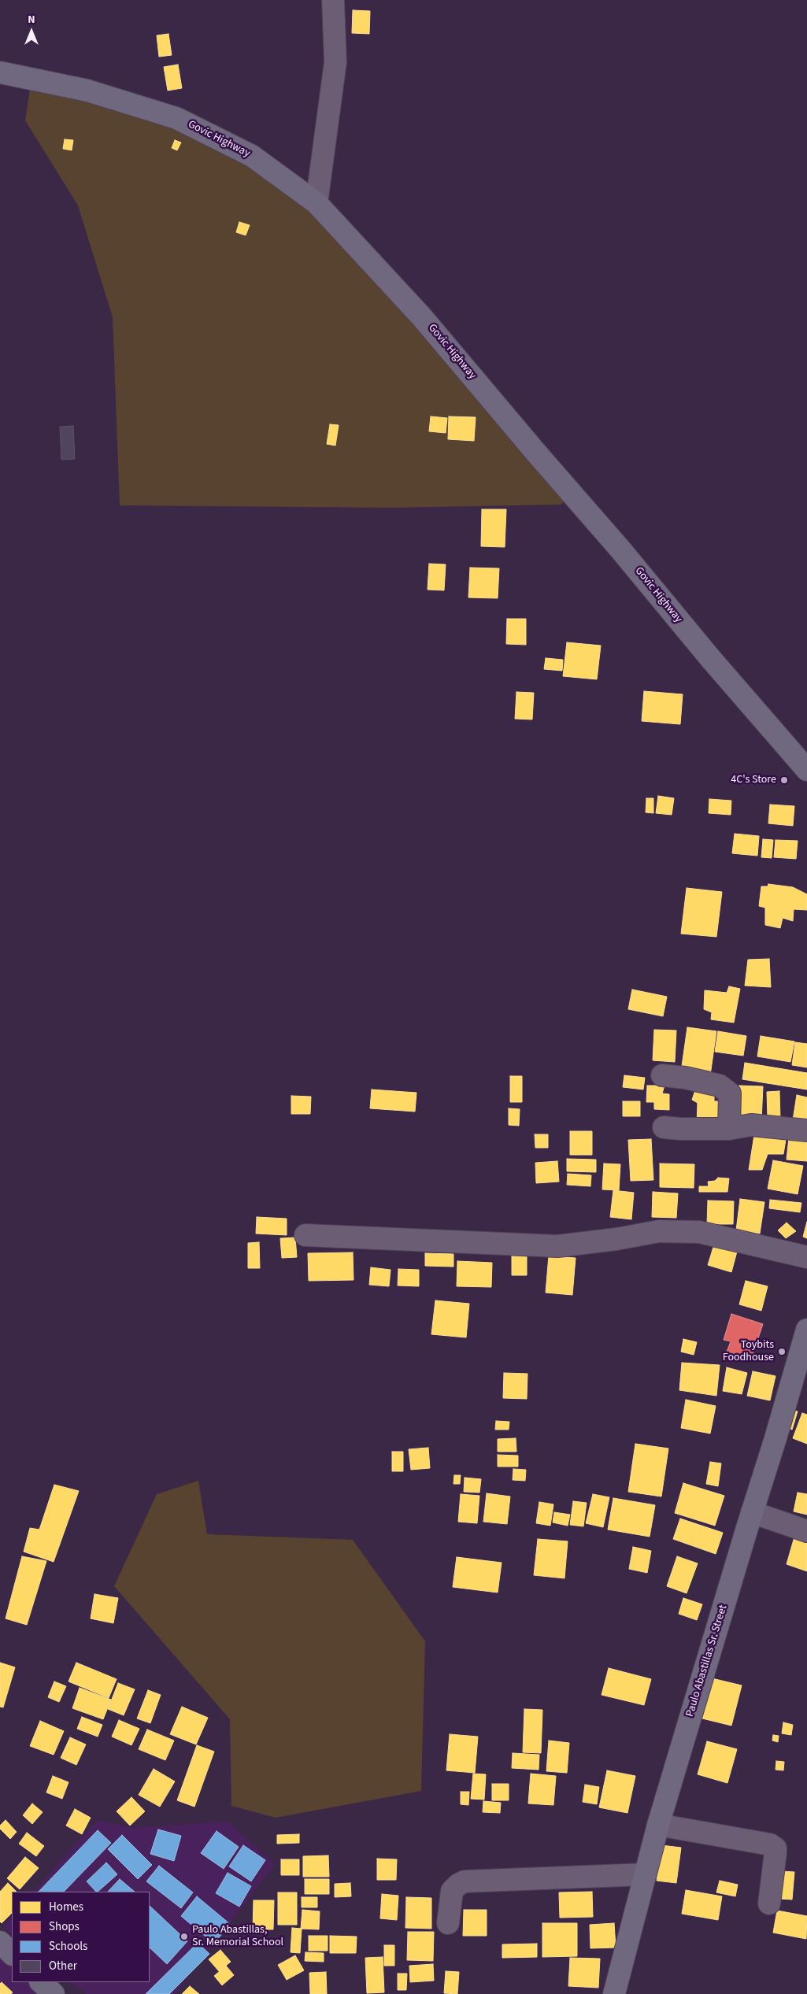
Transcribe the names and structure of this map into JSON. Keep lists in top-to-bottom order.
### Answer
{
  "streets": {
    "main road": ["Govic Highway", "Paulo Abastillas Sr. Street"]
  },
  "places": ["4C's Store", "Toybits Foodhouse", "Paulo Abastillas, Sr. Memorial School"],
  "legend": [
    "Homes",
    "Shops",
    "Schools",
    "Other"
  ],
  "north": "top"
}
